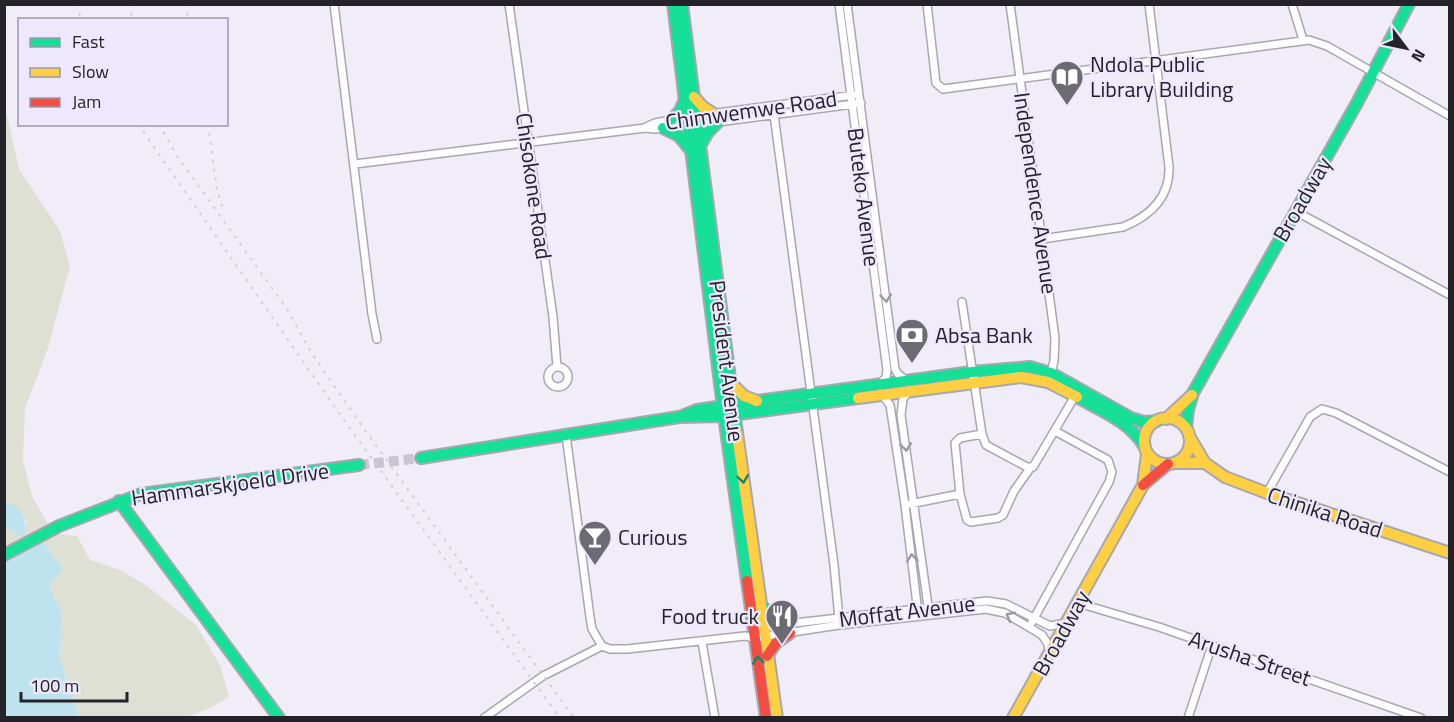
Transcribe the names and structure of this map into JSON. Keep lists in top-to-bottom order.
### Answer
{
  "streets": {
    "main road": [
      "Broadway",
      "President Avenue",
      "Hammarskjoeld Drive",
      "Chinika Road"
    ],
    "street": [
      "Chimwemwe Road",
      "Chisokone Road",
      "Independence Avenue",
      "Buteko Avenue",
      "Moffat Avenue",
      "Arusha Street"
    ]
  },
  "crossings": [
    ["Chimwemwe Road", "Buteko Avenue"],
    ["Chimwemwe Road", "President Avenue"],
    ["Broadway", "Moffat Avenue"],
    ["Broadway", "Arusha Street"],
    ["President Avenue", "Moffat Avenue"]
  ],
  "places": {
    "library": ["Ndola Public Library Building"],
    "bank": ["Absa Bank"],
    "bar": ["Curious"],
    "restaurant": ["Food truck"]
  },
  "legend": ["Fast", "Slow", "Jam"],
  "scale_bar": "100 m",
  "north": "bottom right"
}
